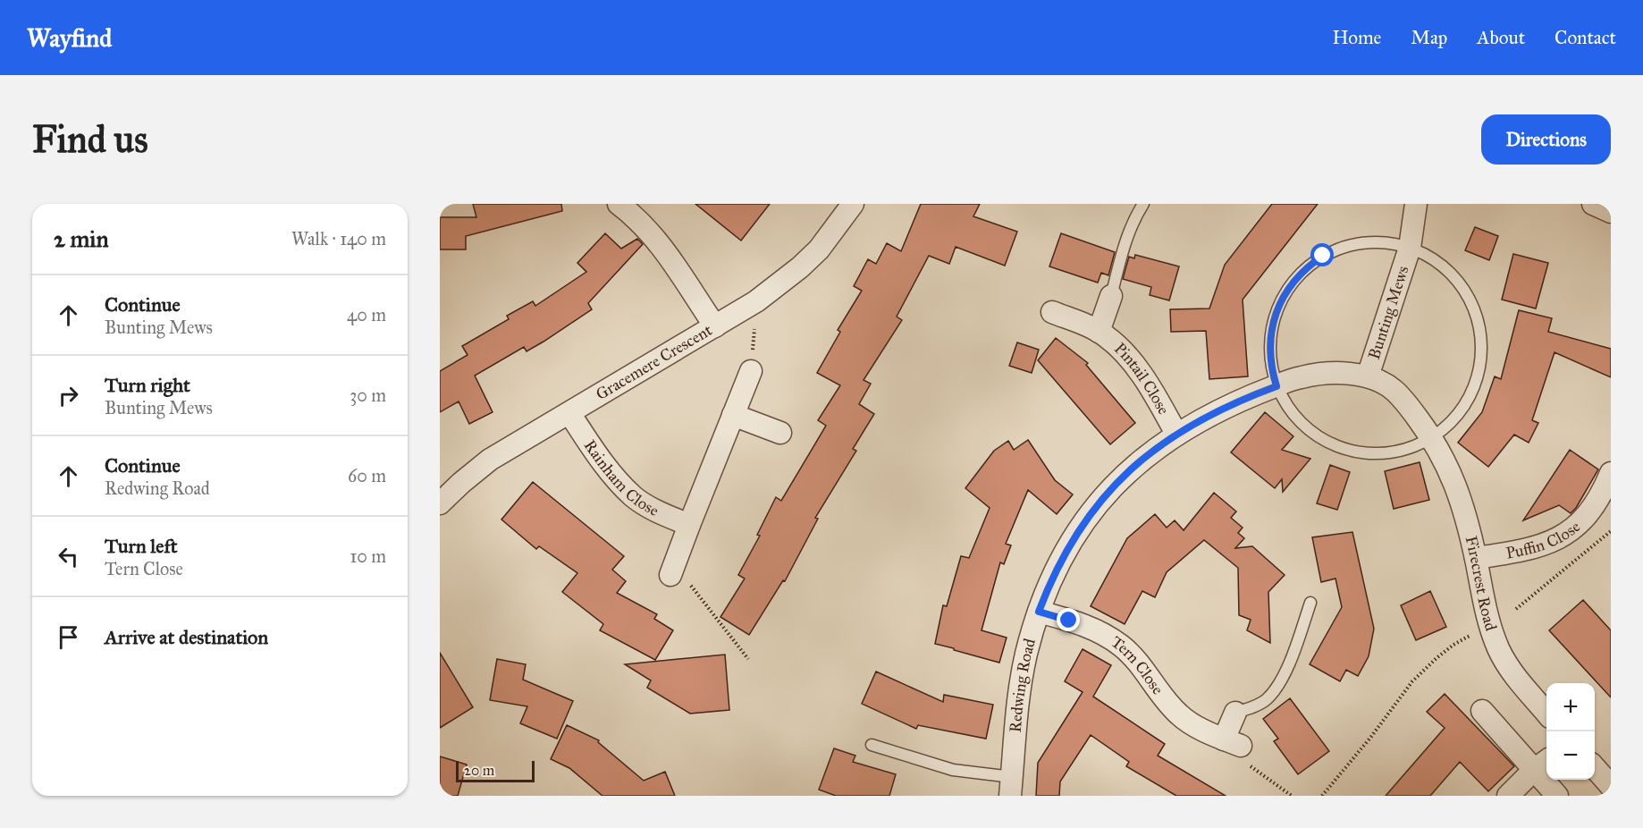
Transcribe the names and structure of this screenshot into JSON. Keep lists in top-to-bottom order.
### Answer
{
  "streets": {
    "street": [
      "Bunting Mews",
      "Gracemere Crescent",
      "Pintail Close",
      "Rainham Close",
      "Puffin Close",
      "Firecrest Road",
      "Tern Close",
      "Redwing Road"
    ]
  },
  "crossings": [
    ["Bunting Mews", "Pintail Close"],
    ["Bunting Mews", "Firecrest Road"],
    ["Bunting Mews", "Redwing Road"],
    ["Gracemere Crescent", "Rainham Close"],
    ["Pintail Close", "Redwing Road"],
    ["Puffin Close", "Firecrest Road"],
    ["Tern Close", "Redwing Road"]
  ],
  "scale_bar": "20 m",
  "page": {
    "header": "Wayfind",
    "nav": [
      "Home",
      "Map",
      "About",
      "Contact"
    ],
    "buttons": "Directions",
    "title": "Find us",
    "heading": ["2 min", "Walk · 140 m"],
    "list": [
      ["Continue", "Bunting Mews", "40 m"],
      ["Turn right", "Bunting Mews", "30 m"],
      ["Continue", "Redwing Road", "60 m"],
      ["Turn left", "Tern Close", "10 m"],
      "Arrive at destination"
    ],
    "map_buttons": ["+", "−"],
    "scale": "20 m"
  }
}
